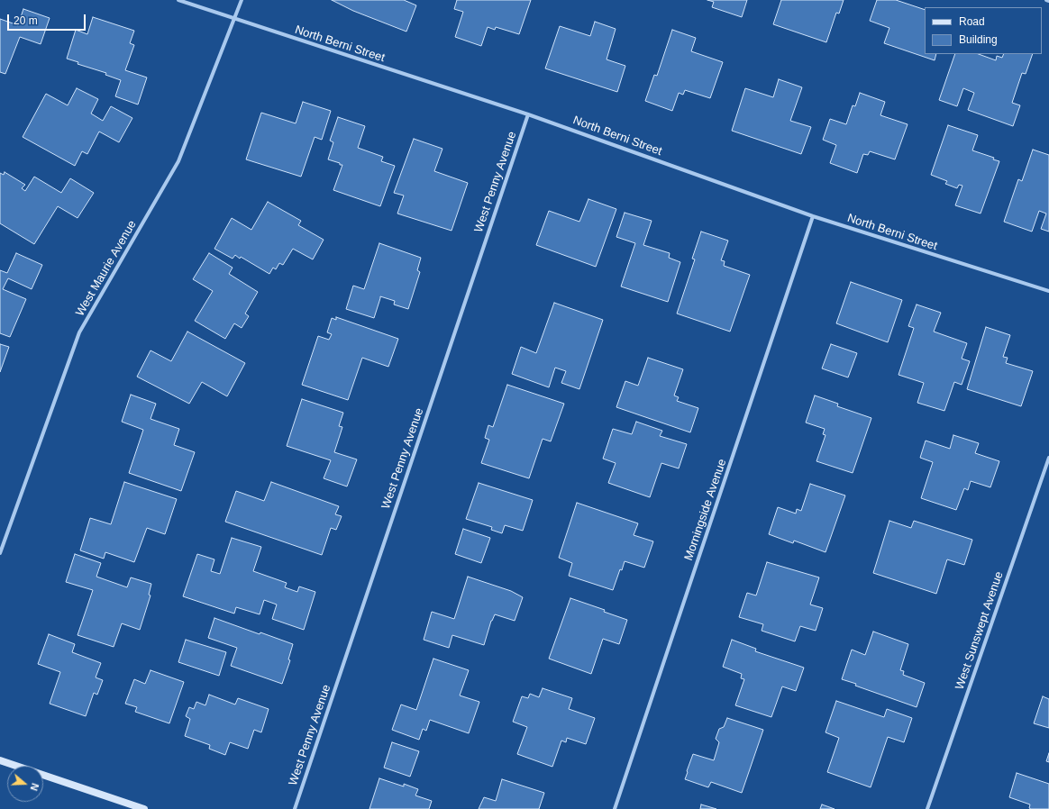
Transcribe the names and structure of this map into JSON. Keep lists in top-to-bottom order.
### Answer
{
  "streets": {
    "street": [
      "North Berni Street",
      "West Penny Avenue",
      "West Maurie Avenue",
      "Morningside Avenue",
      "West Sunswept Avenue"
    ]
  },
  "crossings": [
    ["North Berni Street", "West Penny Avenue"],
    ["North Berni Street", "West Maurie Avenue"],
    ["North Berni Street", "Morningside Avenue"]
  ],
  "legend": ["Road", "Building"],
  "scale_bar": "20 m",
  "north": "right"
}
